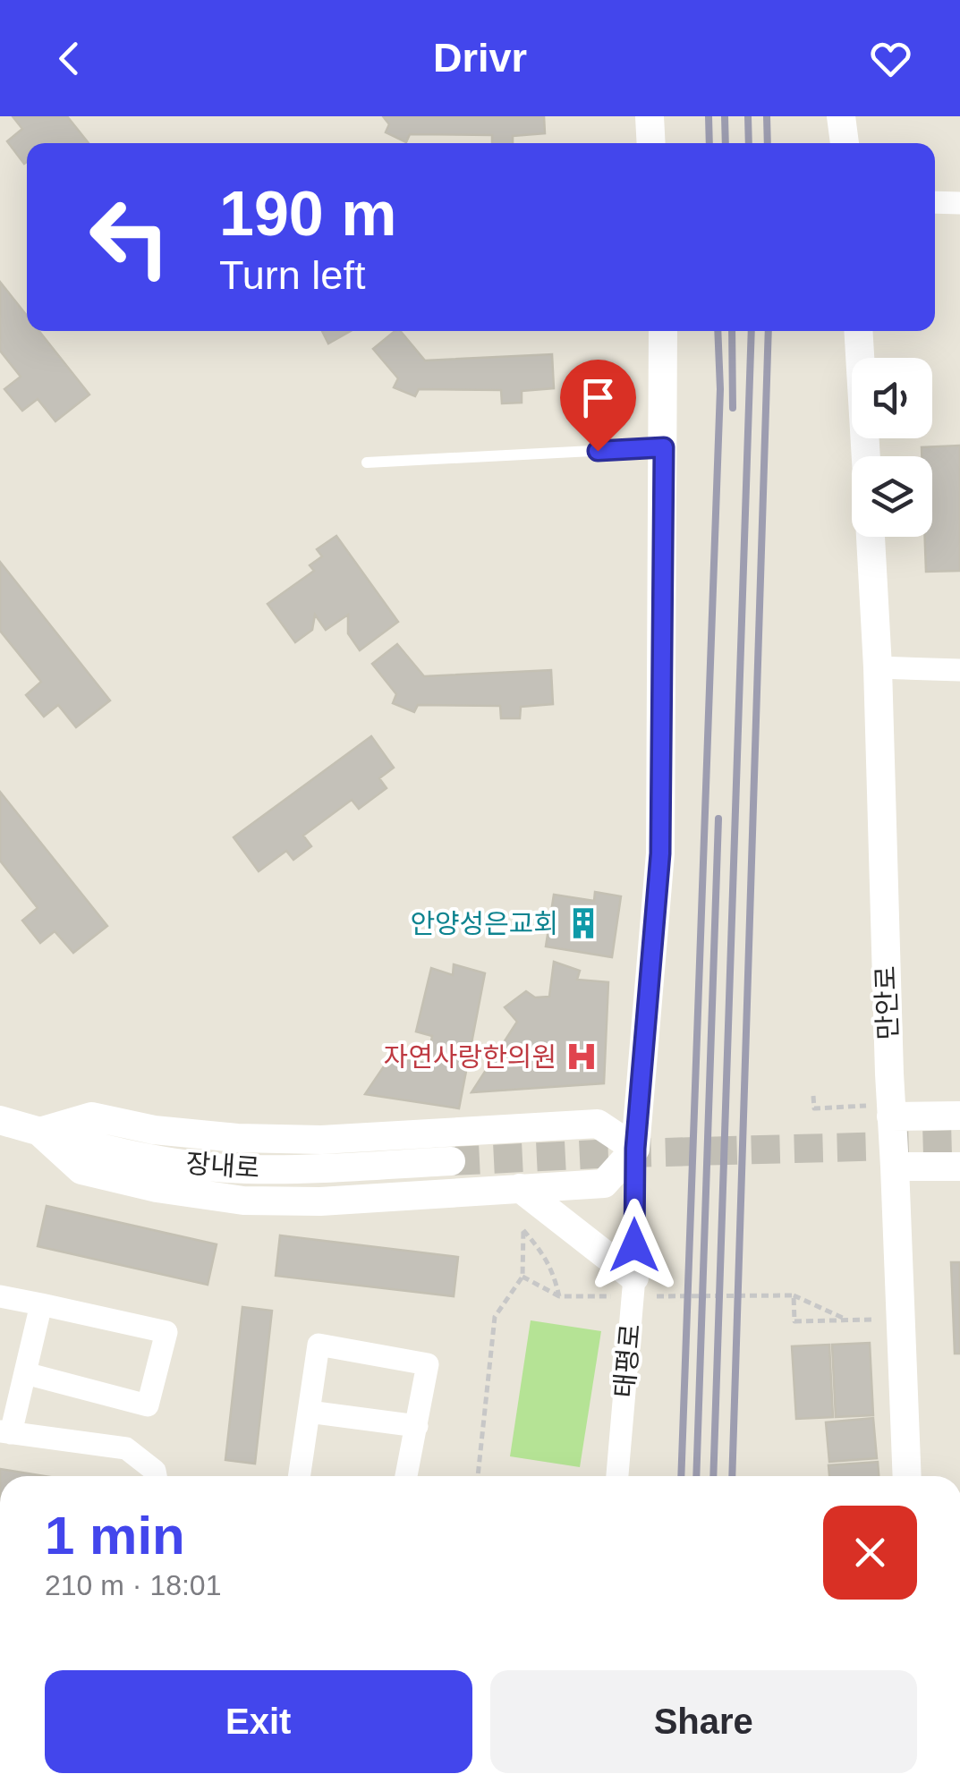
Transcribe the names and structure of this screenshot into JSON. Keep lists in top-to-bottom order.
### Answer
{
  "streets": {
    "street": ["만안로", "장내로", "태평로"]
  },
  "places": {
    "building": ["안양성은교회"],
    "hospital": ["자연사랑한의원"]
  },
  "page": {
    "header": "Drivr",
    "turn": ["190 m", "Turn left"],
    "heading": ["1 min", "210 m · 18:01"],
    "buttons": ["Exit", "Share"]
  }
}
